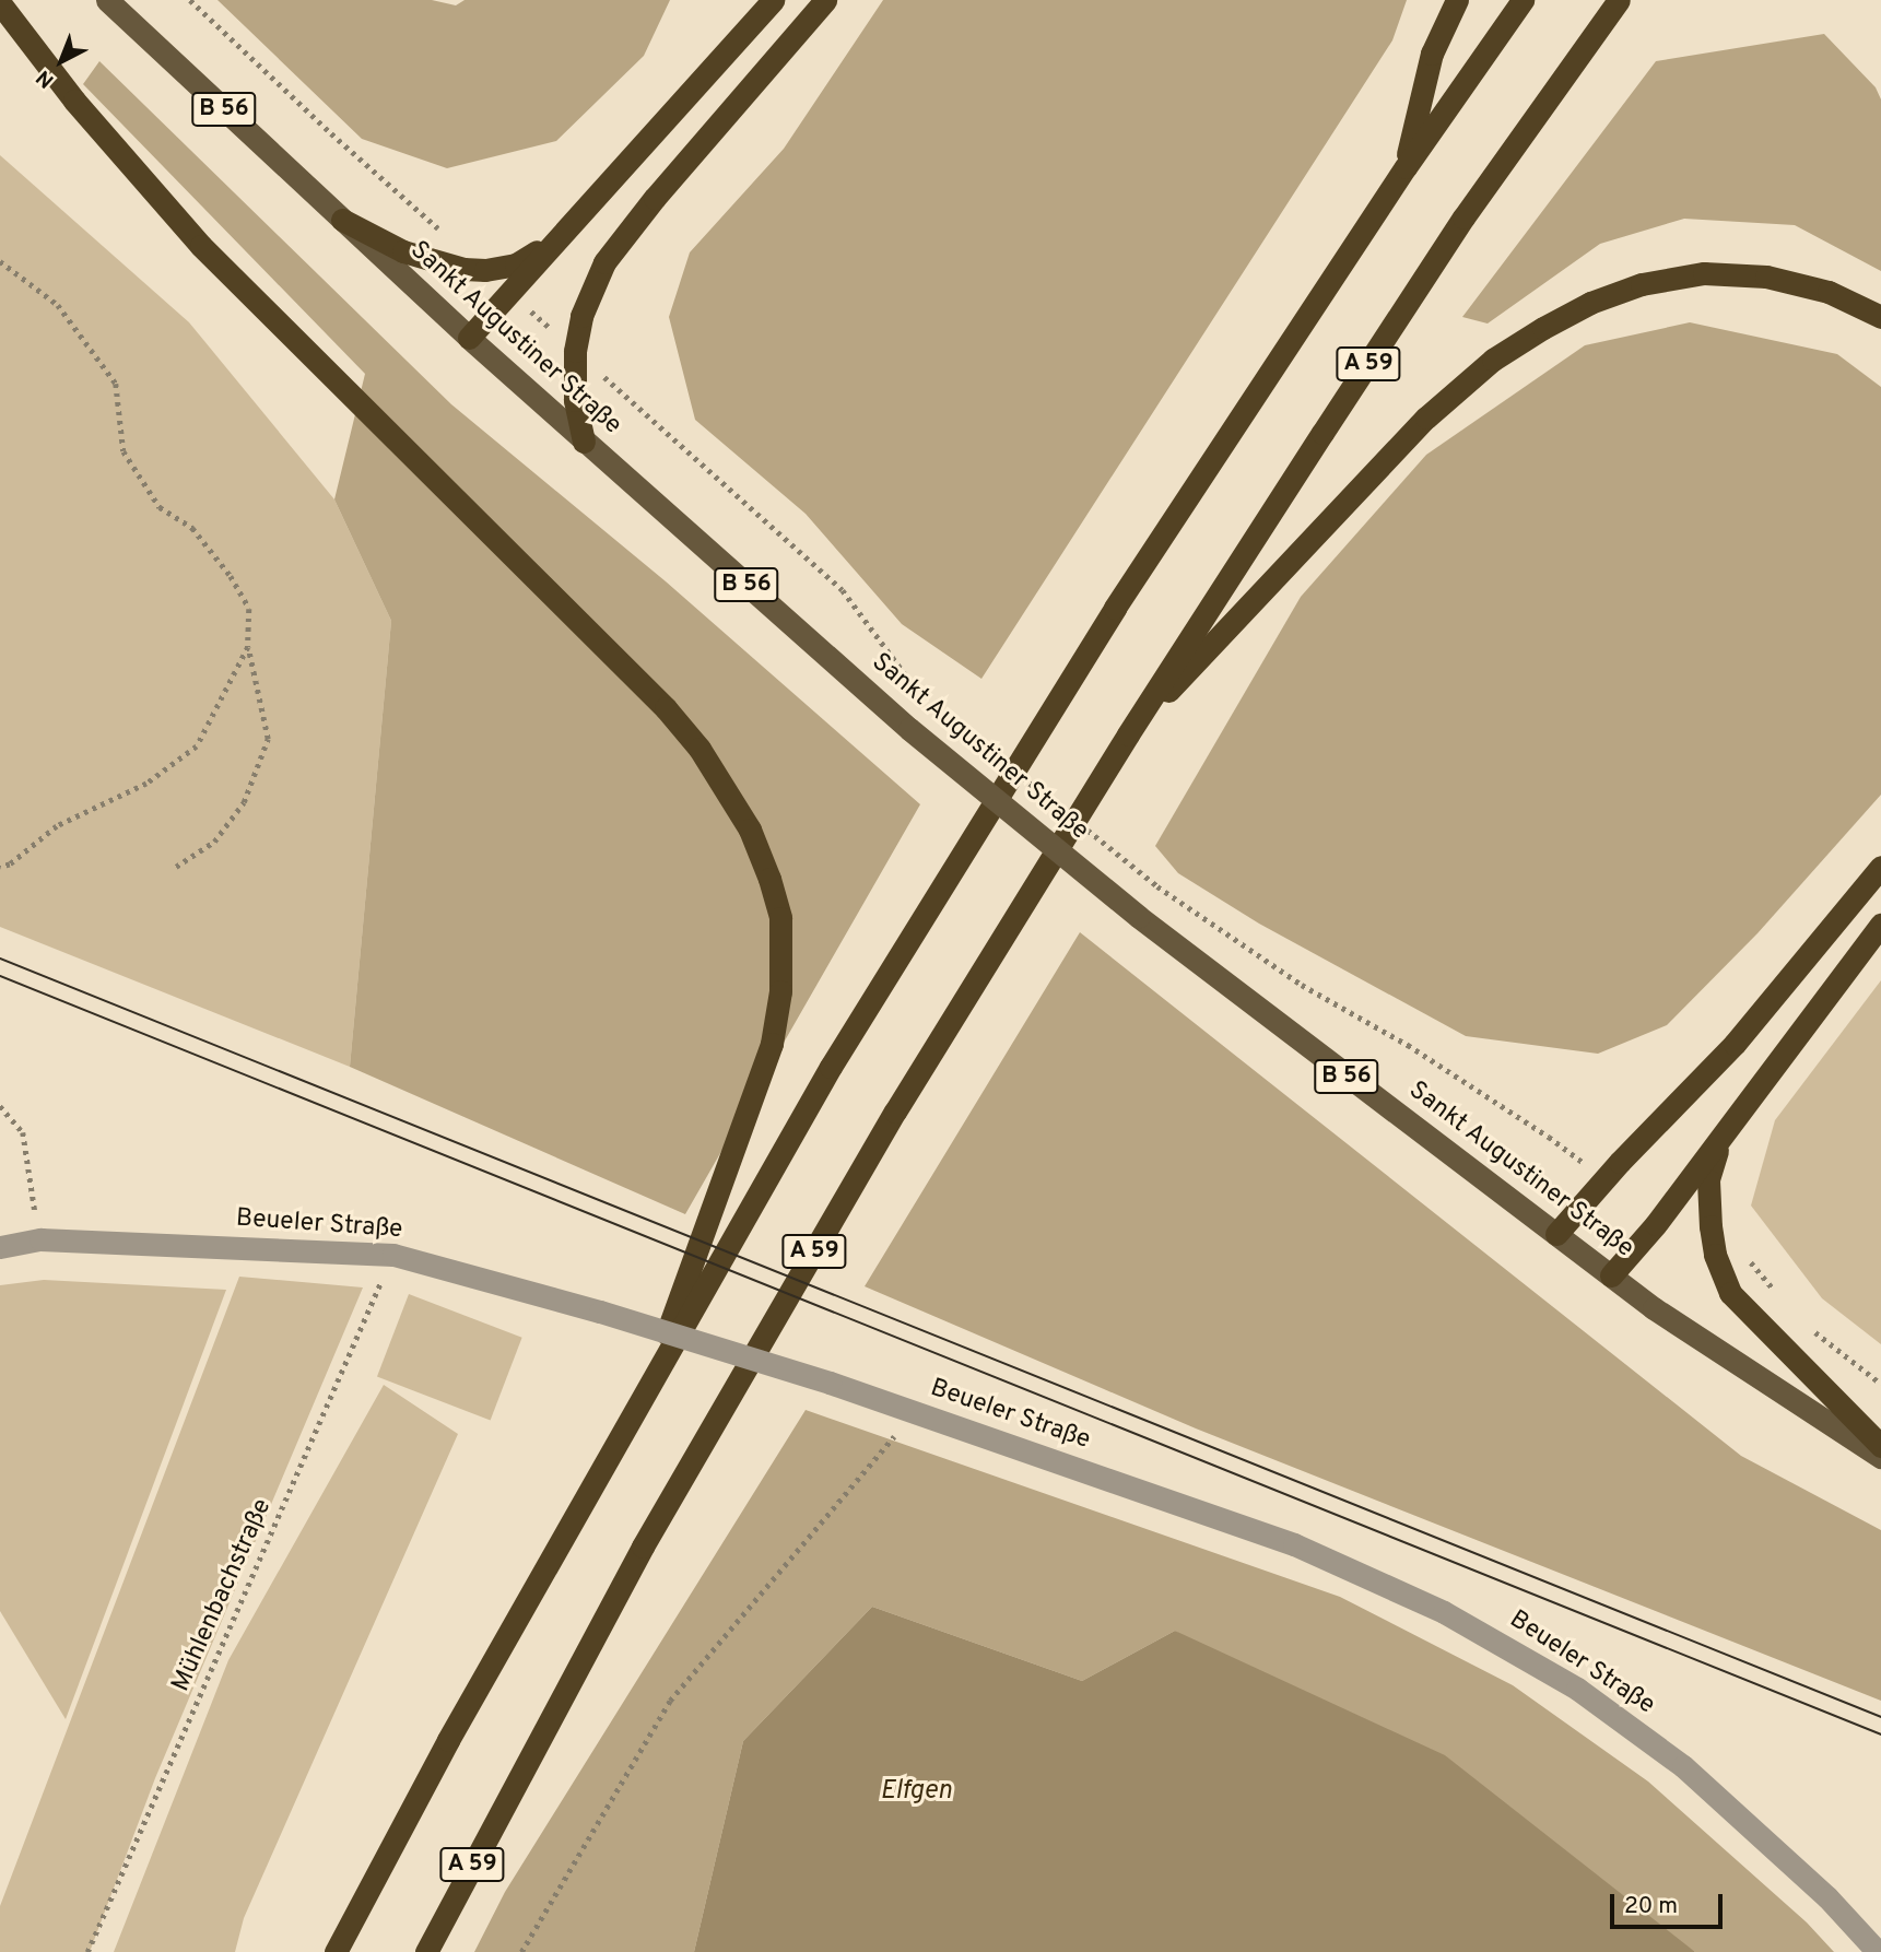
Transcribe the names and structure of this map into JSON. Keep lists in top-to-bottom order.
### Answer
{
  "streets": {
    "highway": ["A 59"],
    "main road": ["B 56", "Sankt Augustiner Straße"],
    "street": ["Beueler Straße"],
    "path": ["Mühlenbachstraße"]
  },
  "crossings": [
    ["Beueler Straße", "Mühlenbachstraße"]
  ],
  "water": ["Elfgen"],
  "scale_bar": "20 m",
  "north": "bottom left"
}
